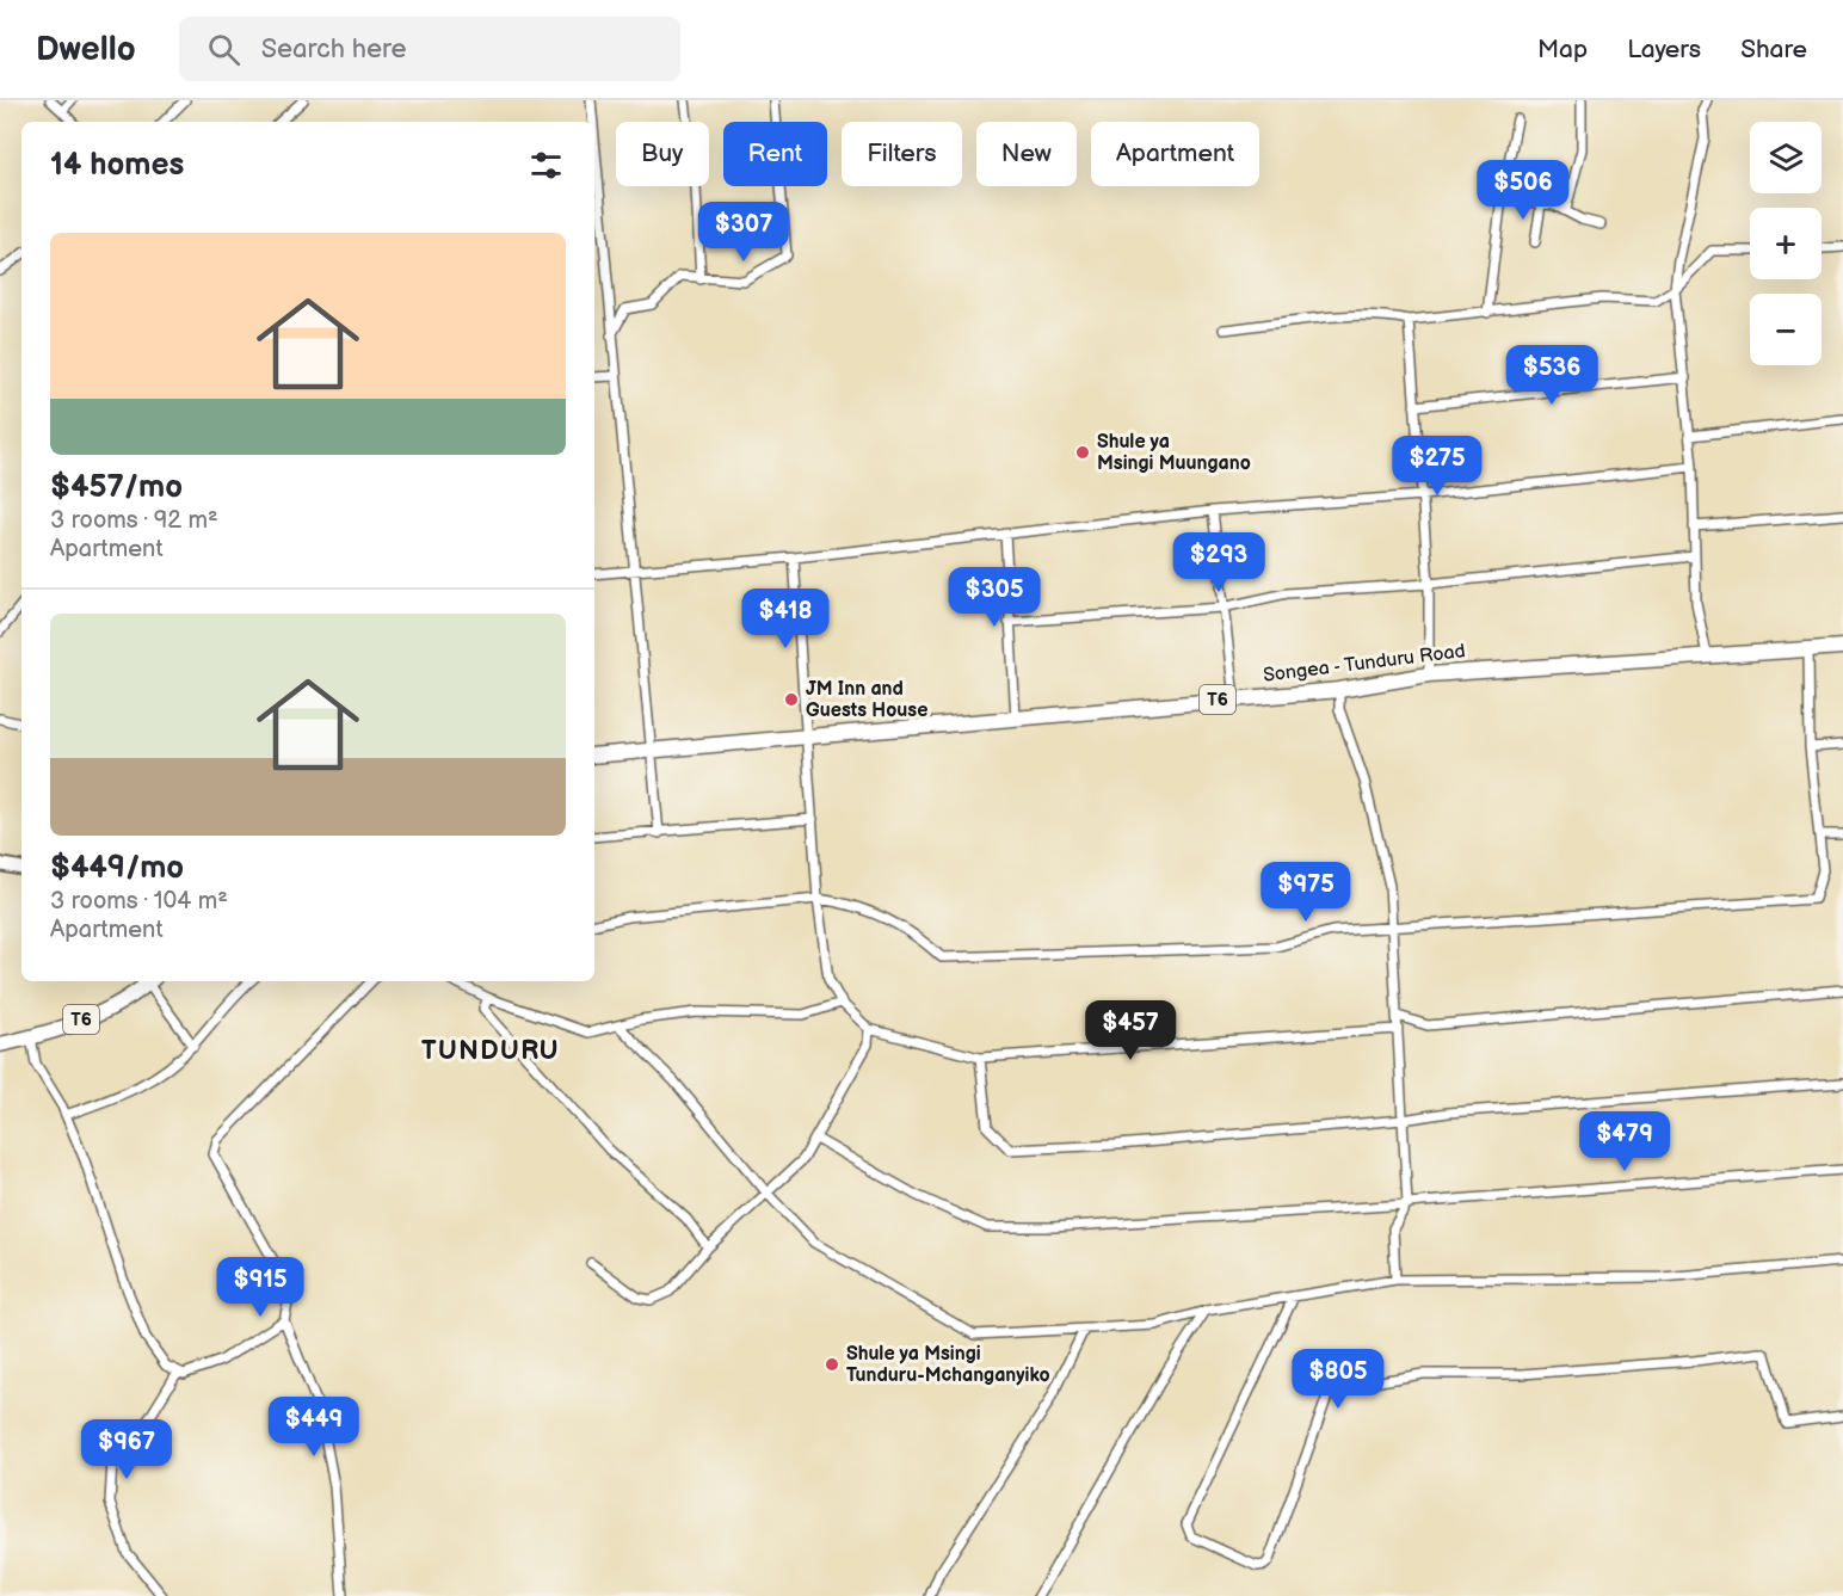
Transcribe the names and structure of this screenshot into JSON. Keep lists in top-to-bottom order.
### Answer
{
  "streets": {
    "highway": ["Songea - Tunduru Road", "T6"]
  },
  "districts": ["TUNDURU"],
  "places": ["Shule ya Msingi Muungano", "JM Inn and Guests House", "Shule ya Msingi Tunduru-Mchanganyiko"],
  "page": {
    "header": "Dwello",
    "search": "Search here",
    "nav": ["Map", "Layers", "Share"],
    "map_buttons": ["+", "−"],
    "chip": [
      "Buy",
      "Rent",
      "Filters",
      "New",
      "Apartment"
    ],
    "heading": "14 homes",
    "price": [
      "$506",
      "$307",
      "$536",
      "$275",
      "$293",
      "$305",
      "$418",
      "$975",
      "$457",
      "$479",
      "$915",
      "$805",
      "$449",
      "$967"
    ],
    "list": [
      {
        "name": "$457/mo",
        "note": "3 rooms · 92 m² · Apartment"
      },
      {
        "name": "$449/mo",
        "note": "3 rooms · 104 m² · Apartment"
      }
    ]
  }
}
